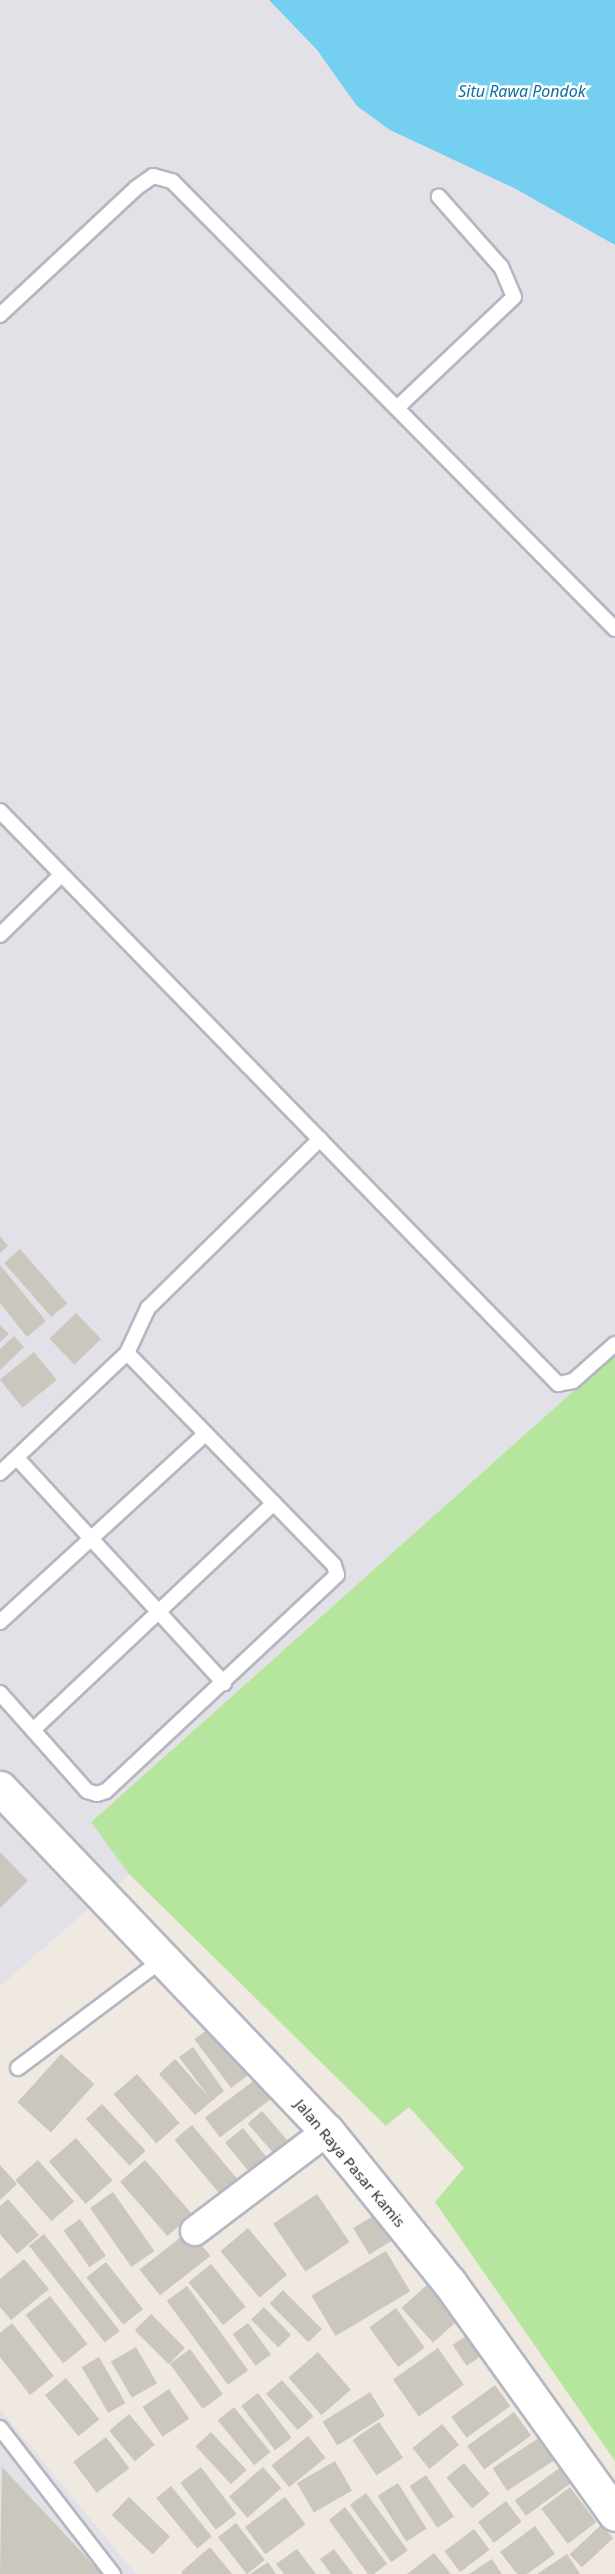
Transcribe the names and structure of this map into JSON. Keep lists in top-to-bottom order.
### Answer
{
  "streets": {
    "main road": ["Jalan Raya Pasar Kamis"]
  },
  "water": ["Situ Rawa Pondok"]
}
